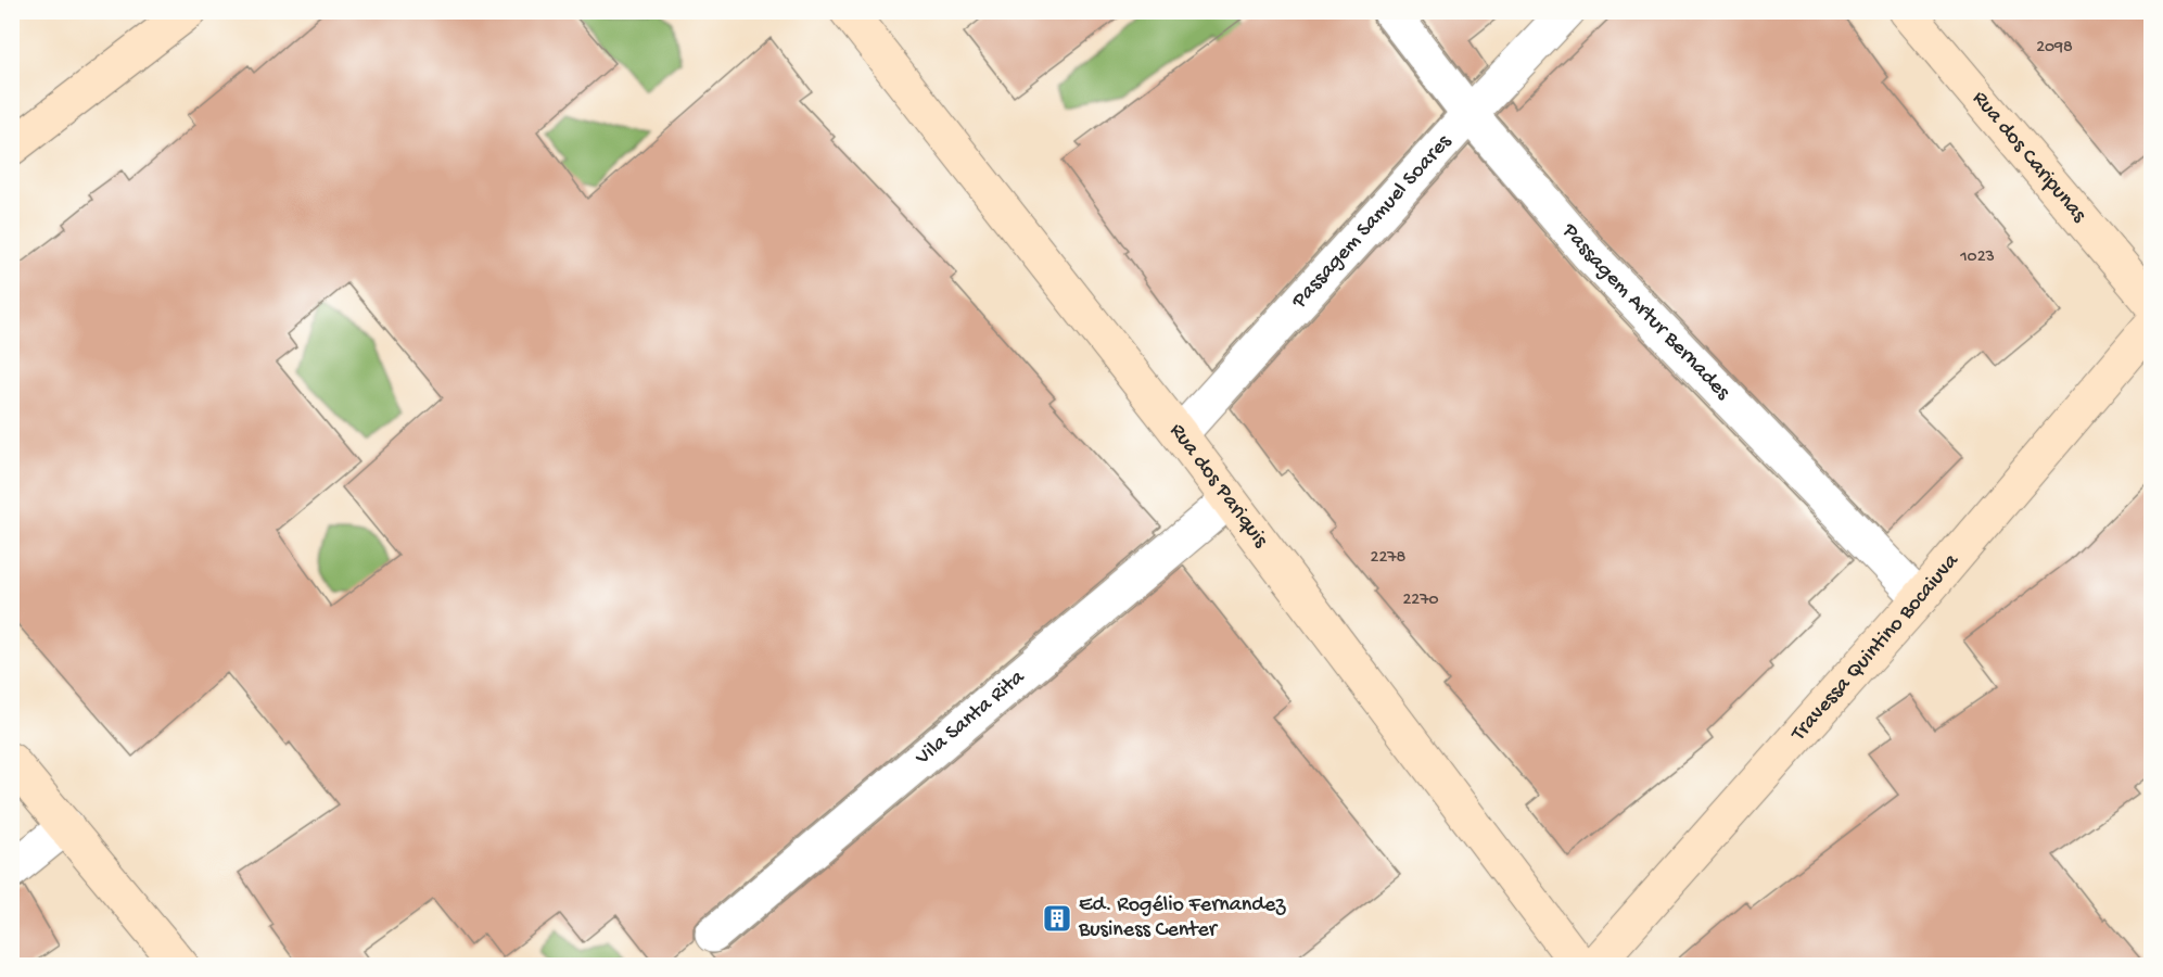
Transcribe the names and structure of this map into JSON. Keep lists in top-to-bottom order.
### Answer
{
  "streets": {
    "street": [
      "Rua dos Caripunas",
      "Passagem Samuel Soares",
      "Passagem Artur Bernades",
      "Rua dos Pariquis",
      "Travessa Quintino Bocaiuva",
      "Vila Santa Rita"
    ]
  },
  "crossings": [
    ["Passagem Samuel Soares", "Passagem Artur Bernades"],
    ["Passagem Samuel Soares", "Rua dos Pariquis"],
    ["Passagem Artur Bernades", "Travessa Quintino Bocaiuva"],
    ["Rua dos Pariquis", "Vila Santa Rita"]
  ],
  "places": {
    "building": ["Ed. Rogélio Fernandez Business Center"]
  },
  "house_numbers": [
    "2098",
    "1023",
    "2278",
    "2270"
  ]
}
